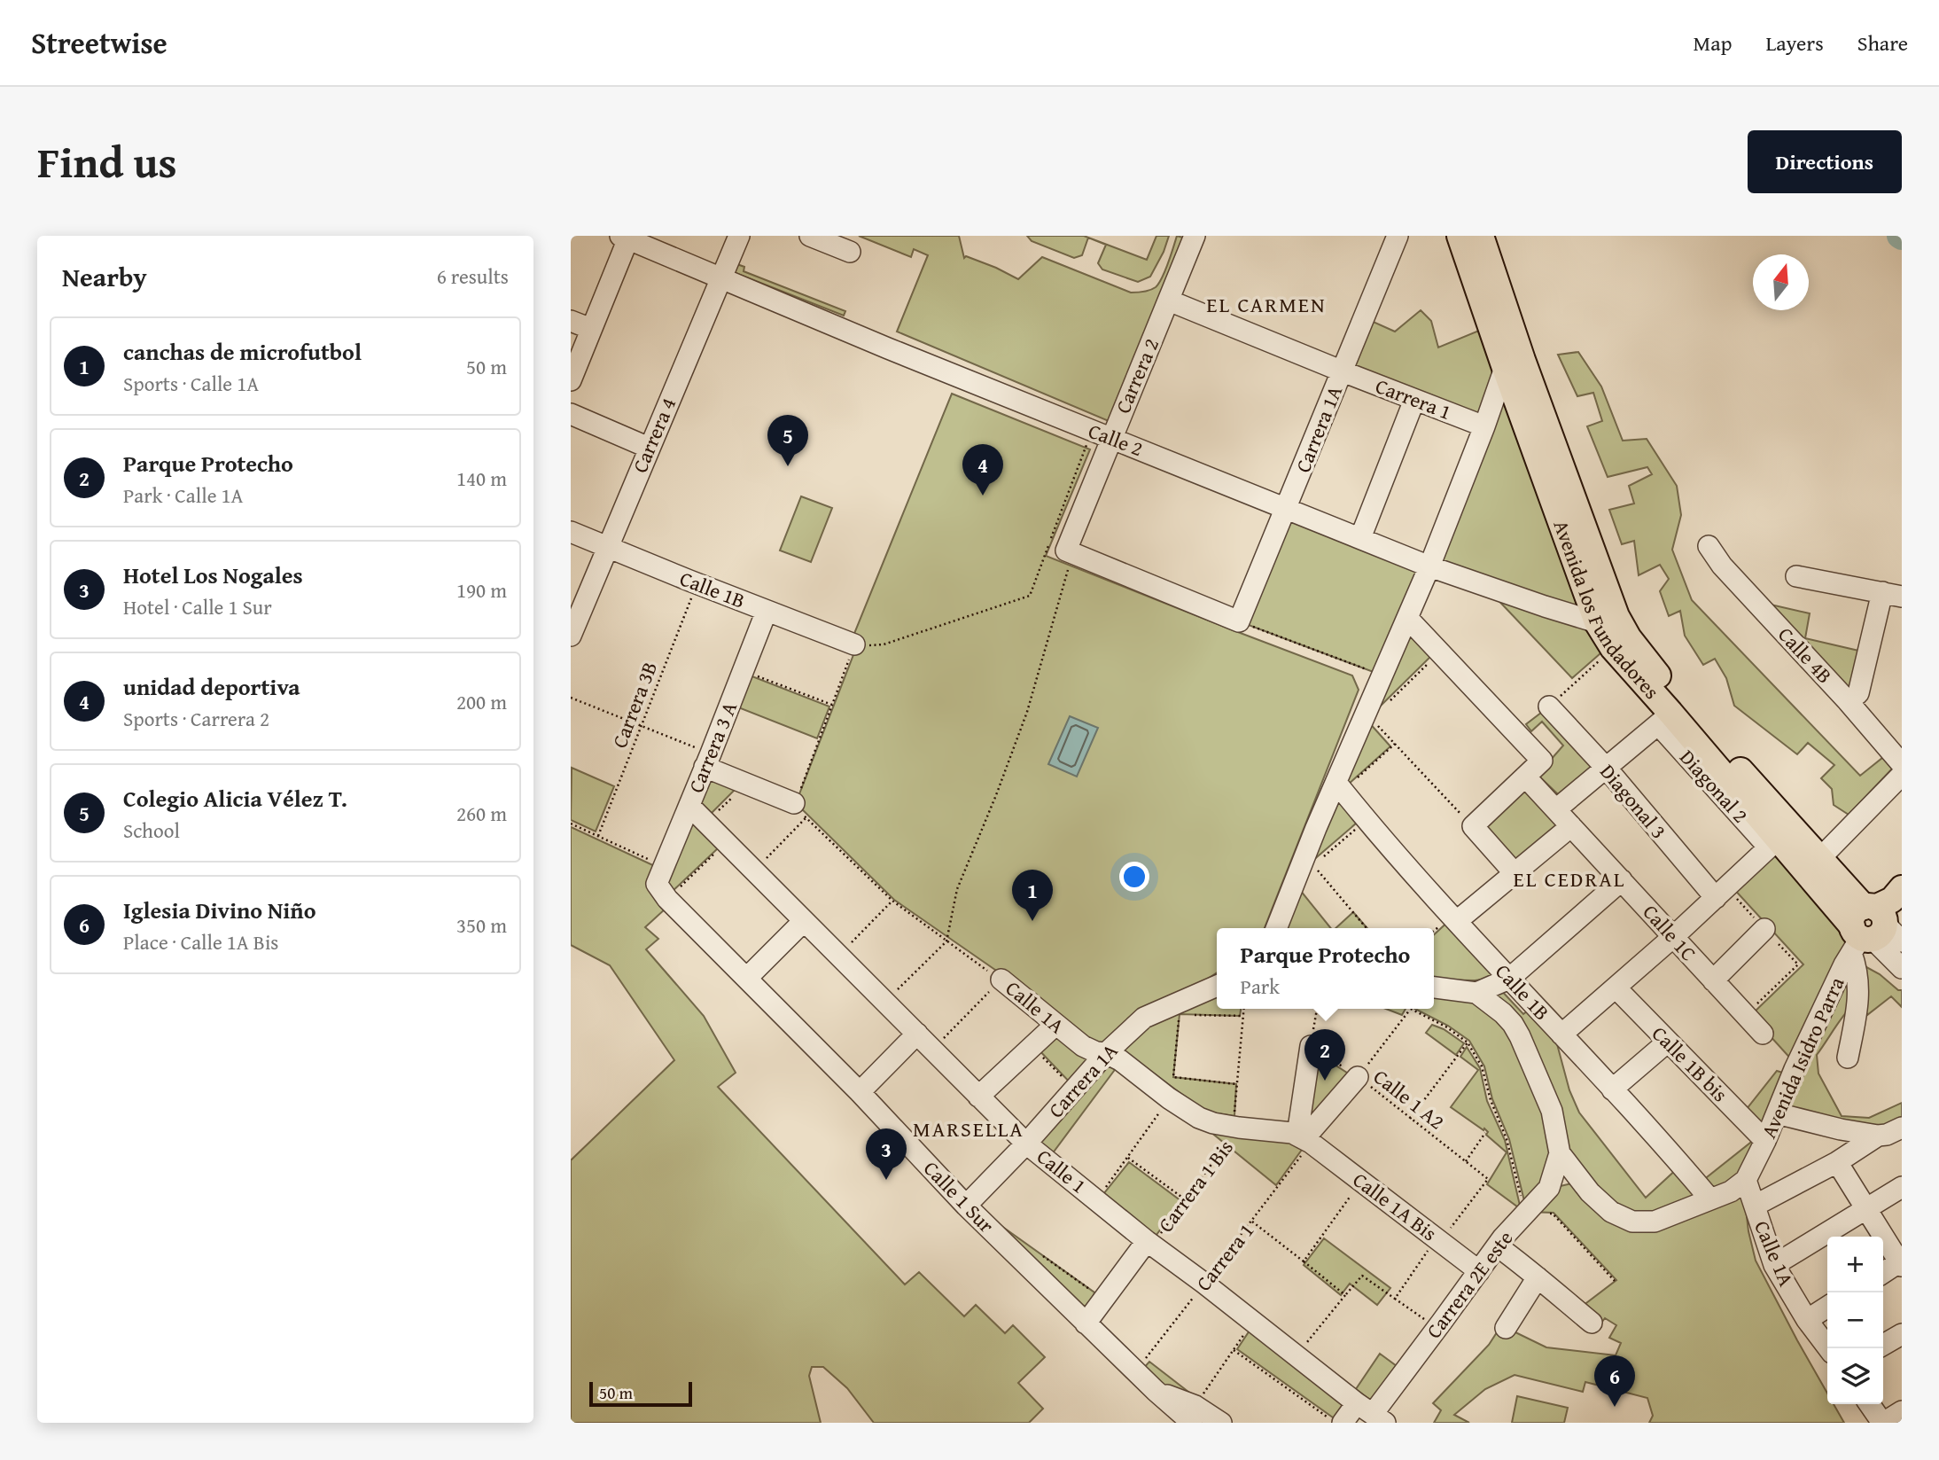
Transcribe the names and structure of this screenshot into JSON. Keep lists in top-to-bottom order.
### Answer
{
  "streets": {
    "main road": ["Avenida los Fundadores"],
    "street": [
      "Carrera 2",
      "Carrera 1",
      "Carrera 1A",
      "Carrera 4",
      "Calle 2",
      "Calle 1B",
      "Calle 4B",
      "Carrera 3 A",
      "Diagonal 2",
      "Diagonal 3",
      "Calle 1C",
      "Calle 1A",
      "Avenida Isidro Parra",
      "Calle 1B bis",
      "Calle 1",
      "Carrera 1 Bis",
      "Calle 1 Sur",
      "Calle 1A Bis",
      "Carrera 2E este"
    ],
    "path": ["Carrera 3B", "Calle 1 A2"]
  },
  "crossings": [
    ["Carrera 2", "Carrera 1"],
    ["Carrera 2", "Calle 2"],
    ["Carrera 1", "Carrera 1A"],
    ["Carrera 1", "Calle 1A"],
    ["Carrera 1", "Calle 1"],
    ["Carrera 1", "Calle 1 Sur"],
    ["Carrera 1", "Calle 1A Bis"],
    ["Carrera 1A", "Calle 2"],
    ["Carrera 1A", "Calle 1A"],
    ["Carrera 1A", "Calle 1"],
    ["Carrera 1A", "Calle 1 Sur"],
    ["Carrera 4", "Calle 2"],
    ["Carrera 4", "Calle 1B"],
    ["Calle 2", "Avenida los Fundadores"],
    ["Calle 1B", "Carrera 3B"],
    ["Calle 1B", "Carrera 3 A"],
    ["Avenida los Fundadores", "Diagonal 2"],
    ["Avenida los Fundadores", "Avenida Isidro Parra"],
    ["Carrera 3 A", "Calle 1"],
    ["Carrera 3 A", "Calle 1 Sur"],
    ["Diagonal 2", "Diagonal 3"],
    ["Calle 1A", "Avenida Isidro Parra"],
    ["Calle 1A", "Carrera 1 Bis"],
    ["Calle 1A", "Calle 1A Bis"],
    ["Avenida Isidro Parra", "Calle 1B bis"],
    ["Calle 1 A2", "Calle 1A Bis"],
    ["Calle 1", "Carrera 1 Bis"],
    ["Calle 1", "Carrera 2E este"],
    ["Carrera 1 Bis", "Calle 1 Sur"],
    ["Calle 1A Bis", "Carrera 2E este"]
  ],
  "districts": ["EL CARMEN", "EL CEDRAL", "MARSELLA"],
  "scale_bar": "50 m",
  "north": "top",
  "page": {
    "header": "Streetwise",
    "nav": ["Map", "Layers", "Share"],
    "title": "Find us",
    "buttons": "Directions",
    "heading": ["Nearby", "6 results"],
    "list": [
      {
        "mark": "1",
        "name": "canchas de microfutbol",
        "note": "Sports · Calle 1A",
        "value": "50 m"
      },
      {
        "mark": "2",
        "name": "Parque Protecho",
        "note": "Park · Calle 1A",
        "value": "140 m"
      },
      {
        "mark": "3",
        "name": "Hotel Los Nogales",
        "note": "Hotel · Calle 1 Sur",
        "value": "190 m"
      },
      {
        "mark": "4",
        "name": "unidad deportiva",
        "note": "Sports · Carrera 2",
        "value": "200 m"
      },
      {
        "mark": "5",
        "name": "Colegio Alicia Vélez T.",
        "note": "School",
        "value": "260 m"
      },
      {
        "mark": "6",
        "name": "Iglesia Divino Niño",
        "note": "Place · Calle 1A Bis",
        "value": "350 m"
      }
    ],
    "pins": [
      "5",
      "4",
      "1",
      "2",
      "3",
      "6"
    ],
    "popup": ["Parque Protecho", "Park"],
    "map_buttons": ["+", "−"],
    "scale": "50 m"
  }
}
